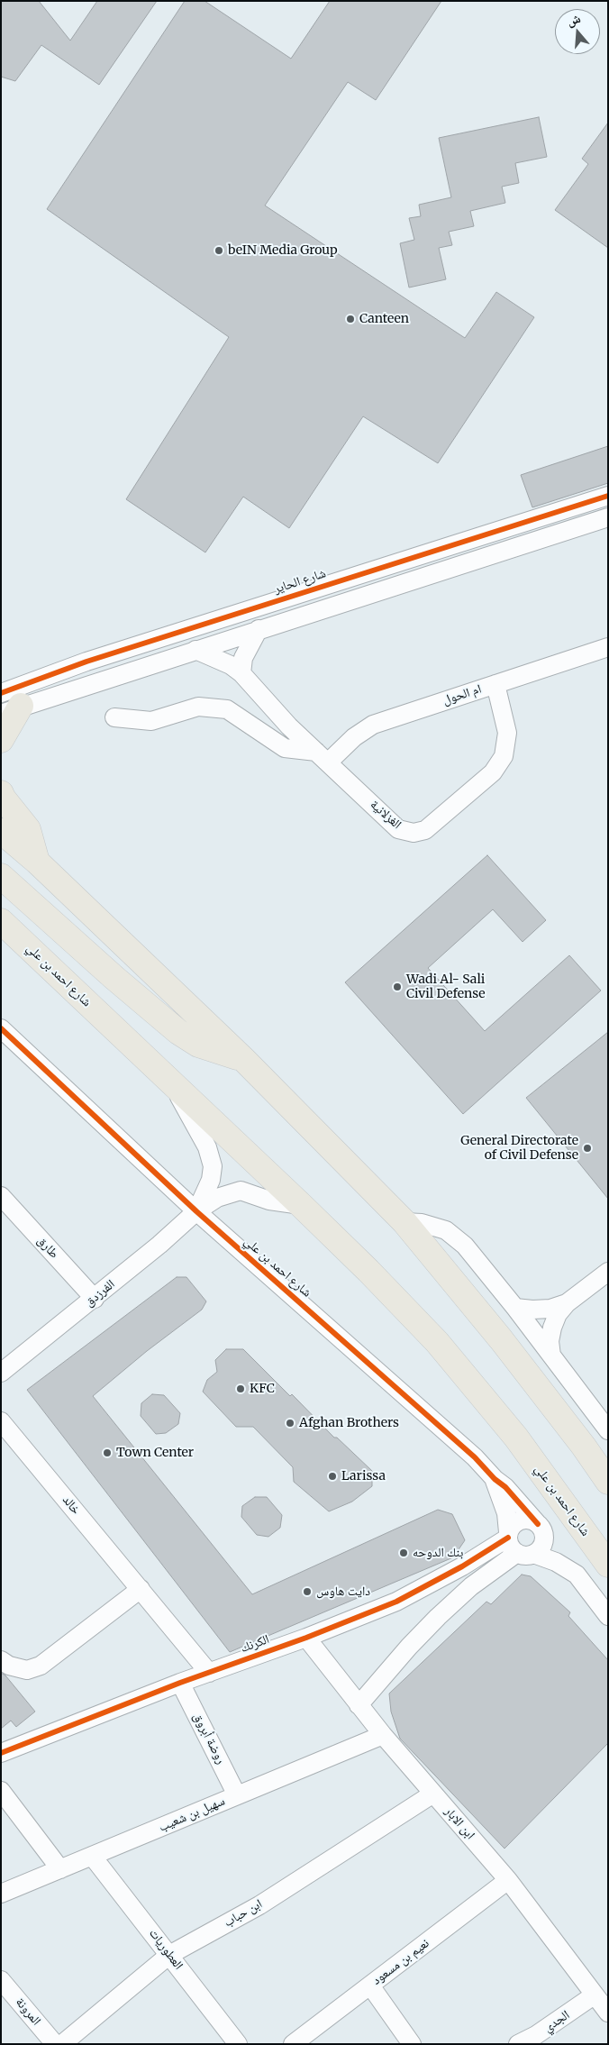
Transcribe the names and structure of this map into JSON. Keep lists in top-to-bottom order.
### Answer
{
  "streets": {
    "main road": ["شارع احمد بن علي"],
    "street": [
      "شارع الحاير",
      "ام الحول",
      "الغزلانية",
      "طارق",
      "الفرزدق",
      "خالد",
      "الكرنك",
      "روضة أبروق",
      "سهيل بن شعيب",
      "ابن الابار",
      "ابن حباب",
      "العطوريات",
      "نعيم بن مسعود",
      "المرونة",
      "الجدي"
    ]
  },
  "crossings": [
    ["ام الحول", "الغزلانية"],
    ["شارع احمد بن علي", "الفرزدق"],
    ["شارع احمد بن علي", "الكرنك"],
    ["طارق", "الفرزدق"],
    ["خالد", "الكرنك"],
    ["الكرنك", "روضة أبروق"],
    ["الكرنك", "ابن الابار"],
    ["روضة أبروق", "سهيل بن شعيب"],
    ["سهيل بن شعيب", "ابن الابار"],
    ["سهيل بن شعيب", "العطوريات"],
    ["ابن الابار", "ابن حباب"],
    ["ابن الابار", "نعيم بن مسعود"],
    ["ابن الابار", "الجدي"],
    ["ابن حباب", "العطوريات"]
  ],
  "places": [
    "beIN Media Group",
    "Canteen",
    "Wadi Al- Sali Civil Defense",
    "General Directorate of Civil Defense",
    "KFC",
    "Afghan Brothers",
    "Town Center",
    "Larissa",
    "بنك الدوحه",
    "دايت هاوس"
  ],
  "north": "top"
}
